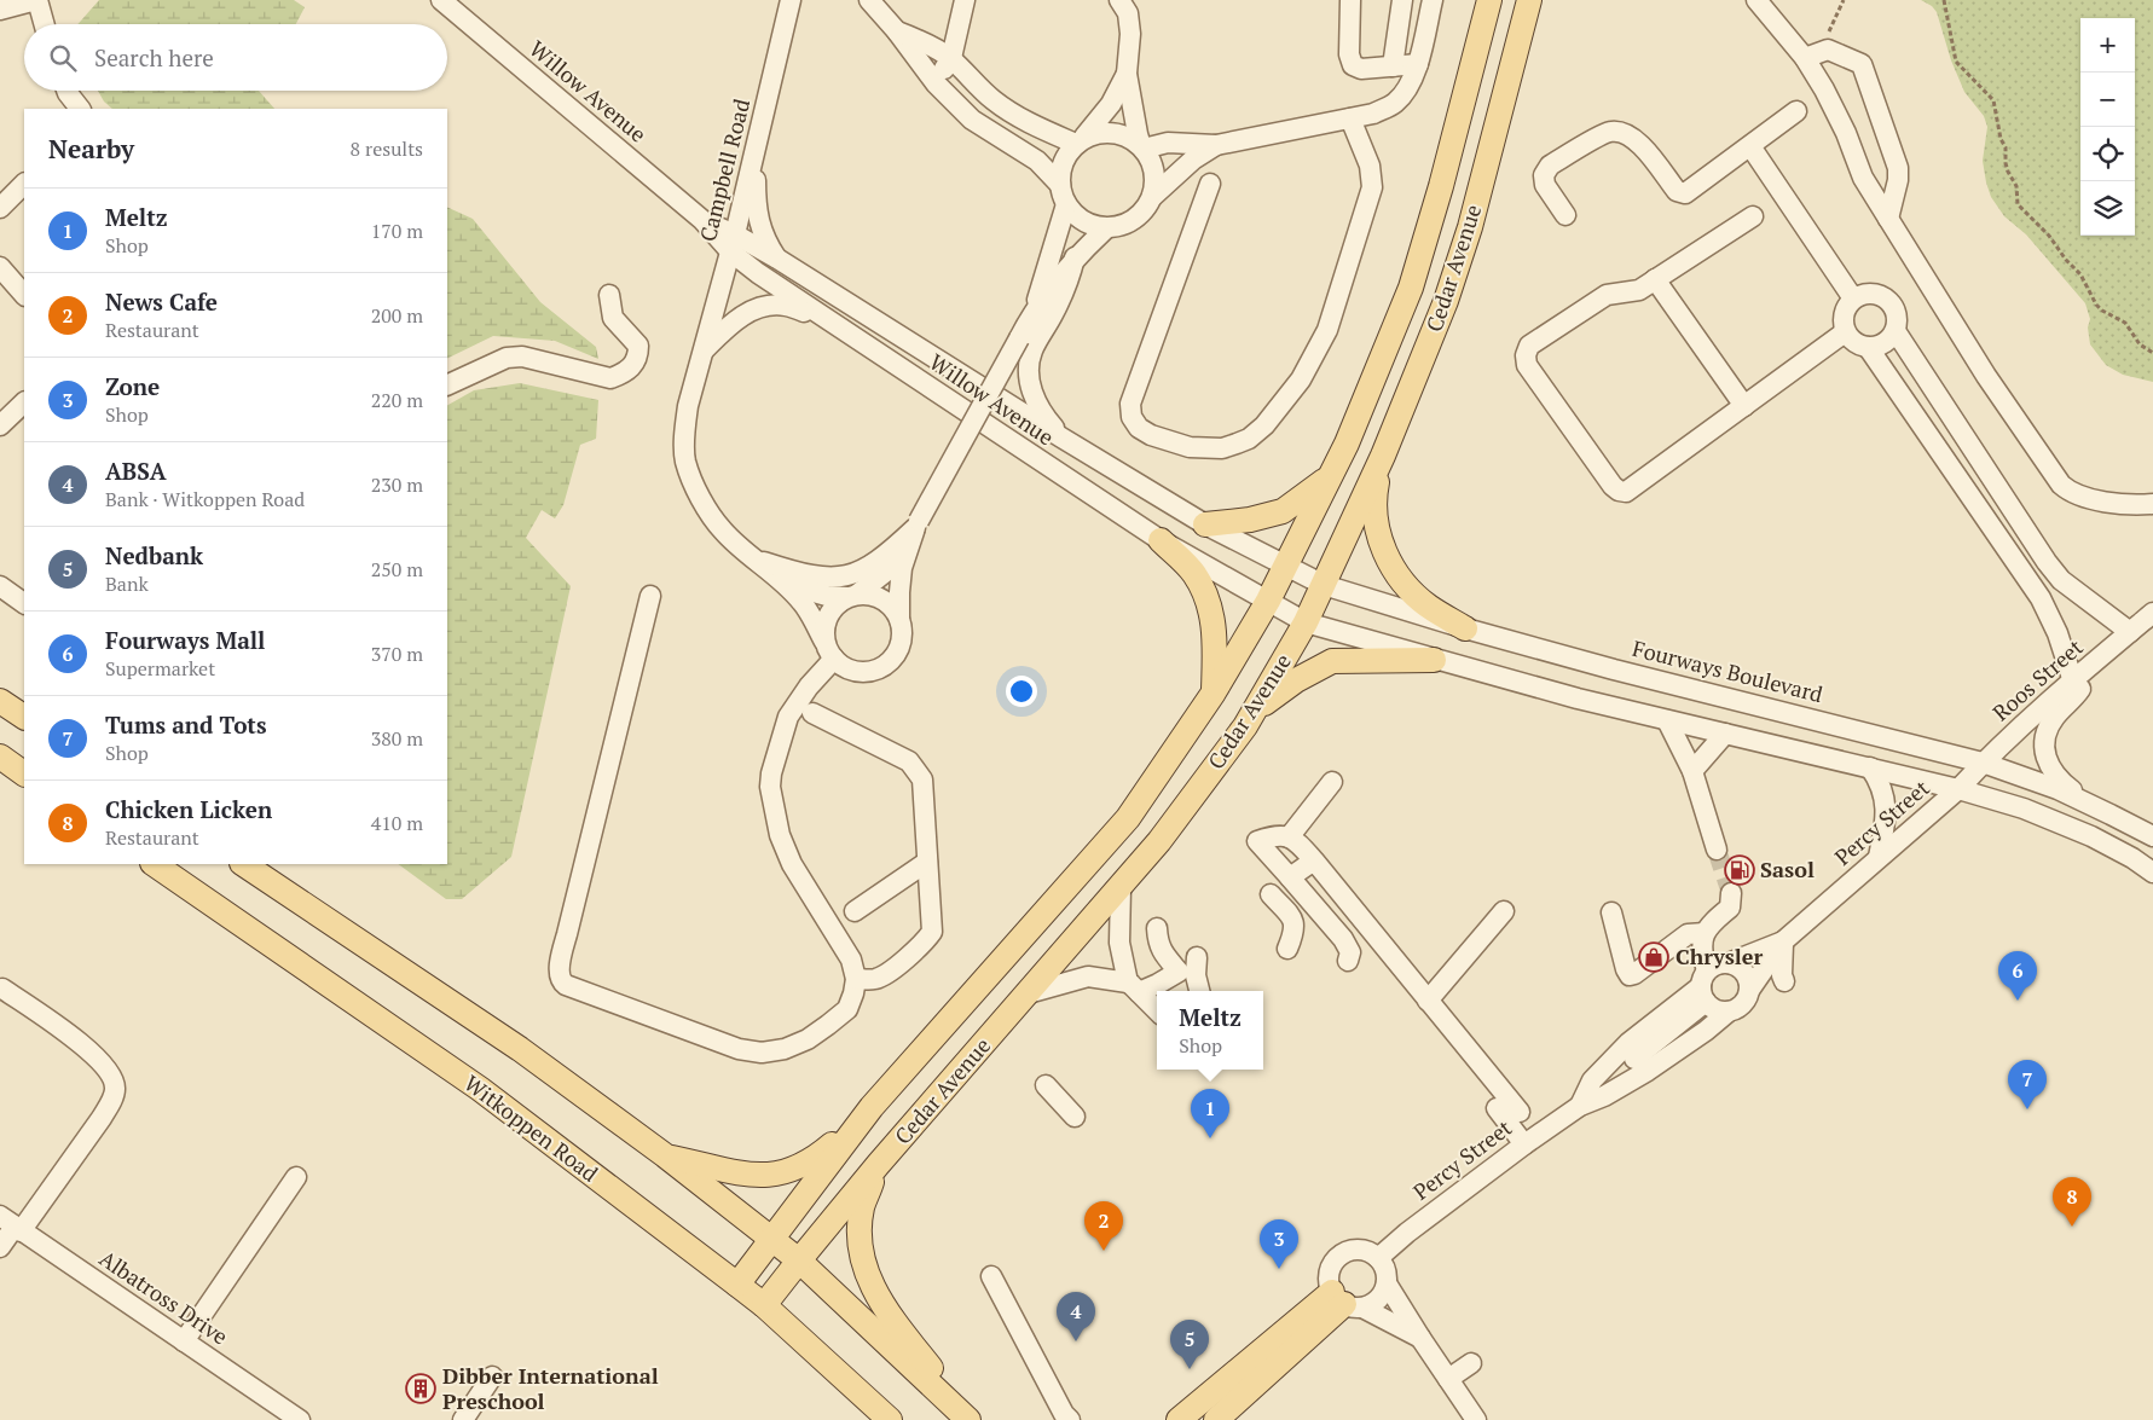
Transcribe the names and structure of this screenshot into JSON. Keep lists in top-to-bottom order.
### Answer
{
  "streets": {
    "main road": ["Cedar Avenue", "Witkoppen Road"],
    "street": [
      "Willow Avenue",
      "Campbell Road",
      "Fourways Boulevard",
      "Roos Street",
      "Percy Street",
      "Albatross Drive"
    ]
  },
  "crossings": [
    ["Willow Avenue", "Campbell Road"],
    ["Willow Avenue", "Cedar Avenue"],
    ["Willow Avenue", "Fourways Boulevard"],
    ["Cedar Avenue", "Fourways Boulevard"],
    ["Cedar Avenue", "Witkoppen Road"],
    ["Fourways Boulevard", "Roos Street"],
    ["Roos Street", "Percy Street"]
  ],
  "places": {
    "fuel station": ["Sasol"],
    "shop": ["Chrysler"],
    "building": ["Dibber International Preschool"]
  },
  "page": {
    "map_buttons": ["+", "−"],
    "search": "Search here",
    "heading": ["Nearby", "8 results"],
    "list": [
      {
        "mark": "1",
        "name": "Meltz",
        "note": "Shop",
        "value": "170 m"
      },
      {
        "mark": "2",
        "name": "News Cafe",
        "note": "Restaurant",
        "value": "200 m"
      },
      {
        "mark": "3",
        "name": "Zone",
        "note": "Shop",
        "value": "220 m"
      },
      {
        "mark": "4",
        "name": "ABSA",
        "note": "Bank · Witkoppen Road",
        "value": "230 m"
      },
      {
        "mark": "5",
        "name": "Nedbank",
        "note": "Bank",
        "value": "250 m"
      },
      {
        "mark": "6",
        "name": "Fourways Mall",
        "note": "Supermarket",
        "value": "370 m"
      },
      {
        "mark": "7",
        "name": "Tums and Tots",
        "note": "Shop",
        "value": "380 m"
      },
      {
        "mark": "8",
        "name": "Chicken Licken",
        "note": "Restaurant",
        "value": "410 m"
      }
    ],
    "pins": [
      "6",
      "7",
      "1",
      "8",
      "2",
      "3",
      "4",
      "5"
    ],
    "popup": ["Meltz", "Shop"]
  }
}
